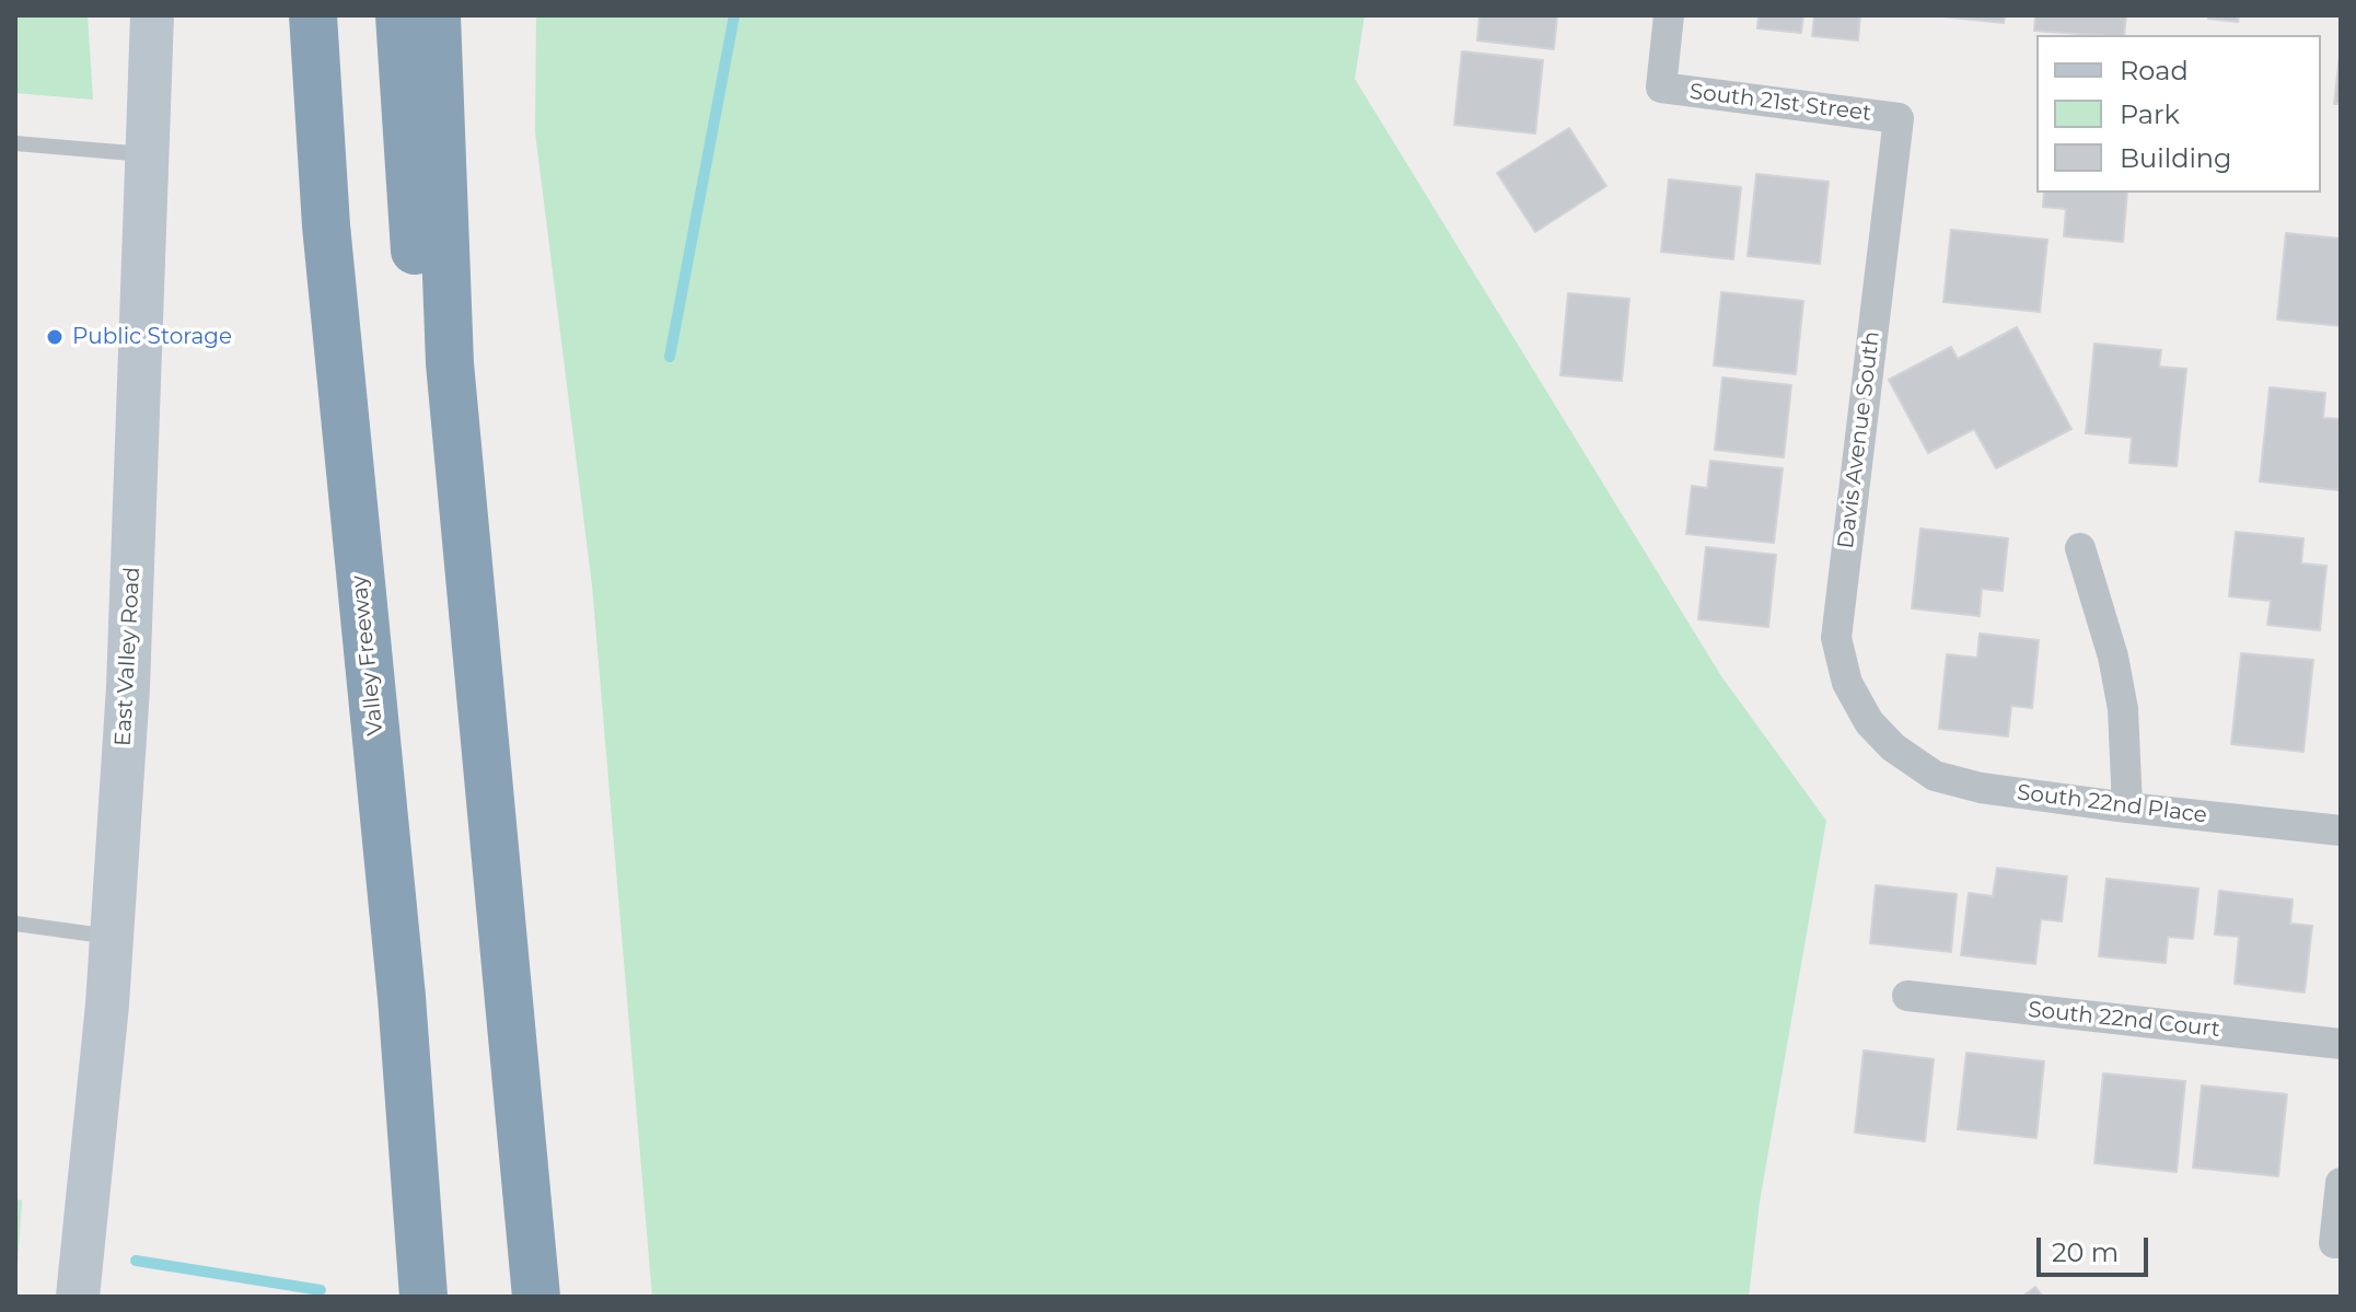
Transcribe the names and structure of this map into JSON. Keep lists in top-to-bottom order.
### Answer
{
  "streets": {
    "highway": ["Valley Freeway"],
    "street": [
      "South 21st Street",
      "Davis Avenue South",
      "East Valley Road",
      "South 22nd Place",
      "South 22nd Court"
    ]
  },
  "crossings": [
    ["South 21st Street", "Davis Avenue South"],
    ["Davis Avenue South", "South 22nd Place"]
  ],
  "places": ["Public Storage"],
  "legend": ["Road", "Park", "Building"],
  "scale_bar": "20 m"
}
